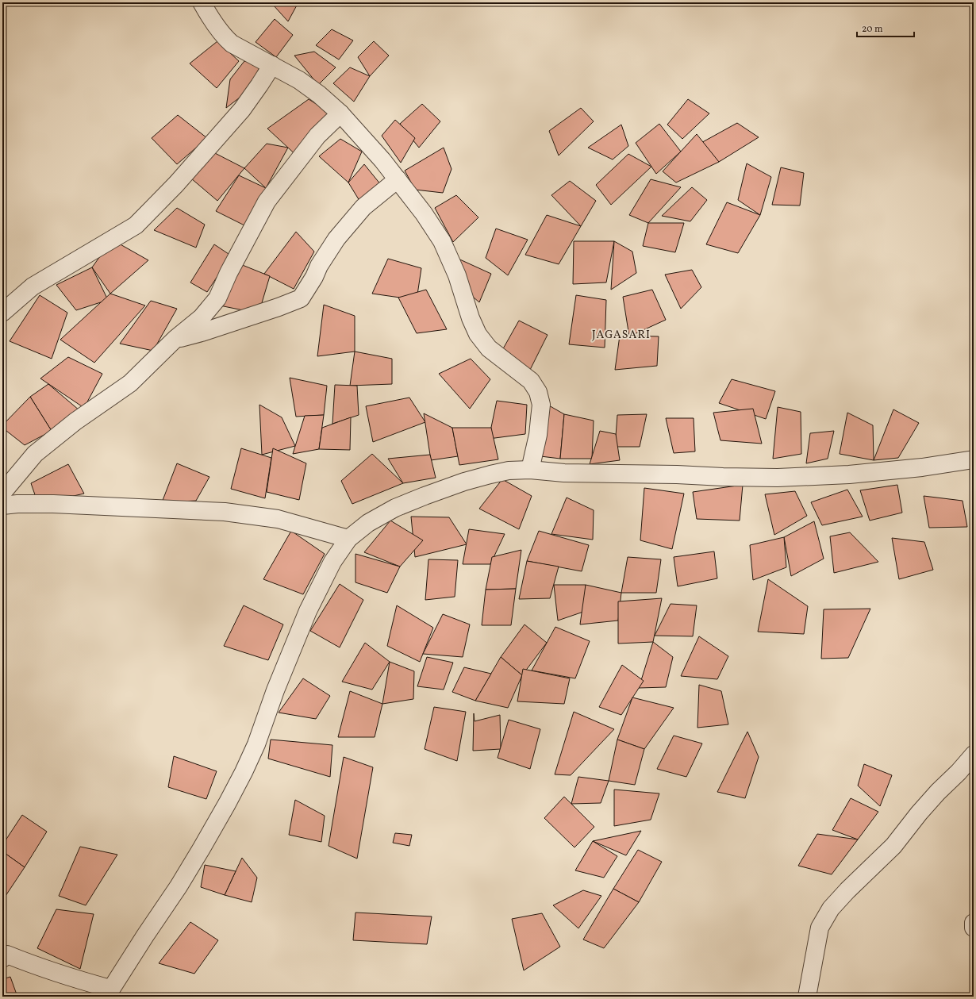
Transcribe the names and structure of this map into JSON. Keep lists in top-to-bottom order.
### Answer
{
  "districts": ["JAGASARI"],
  "scale_bar": "20 m"
}
